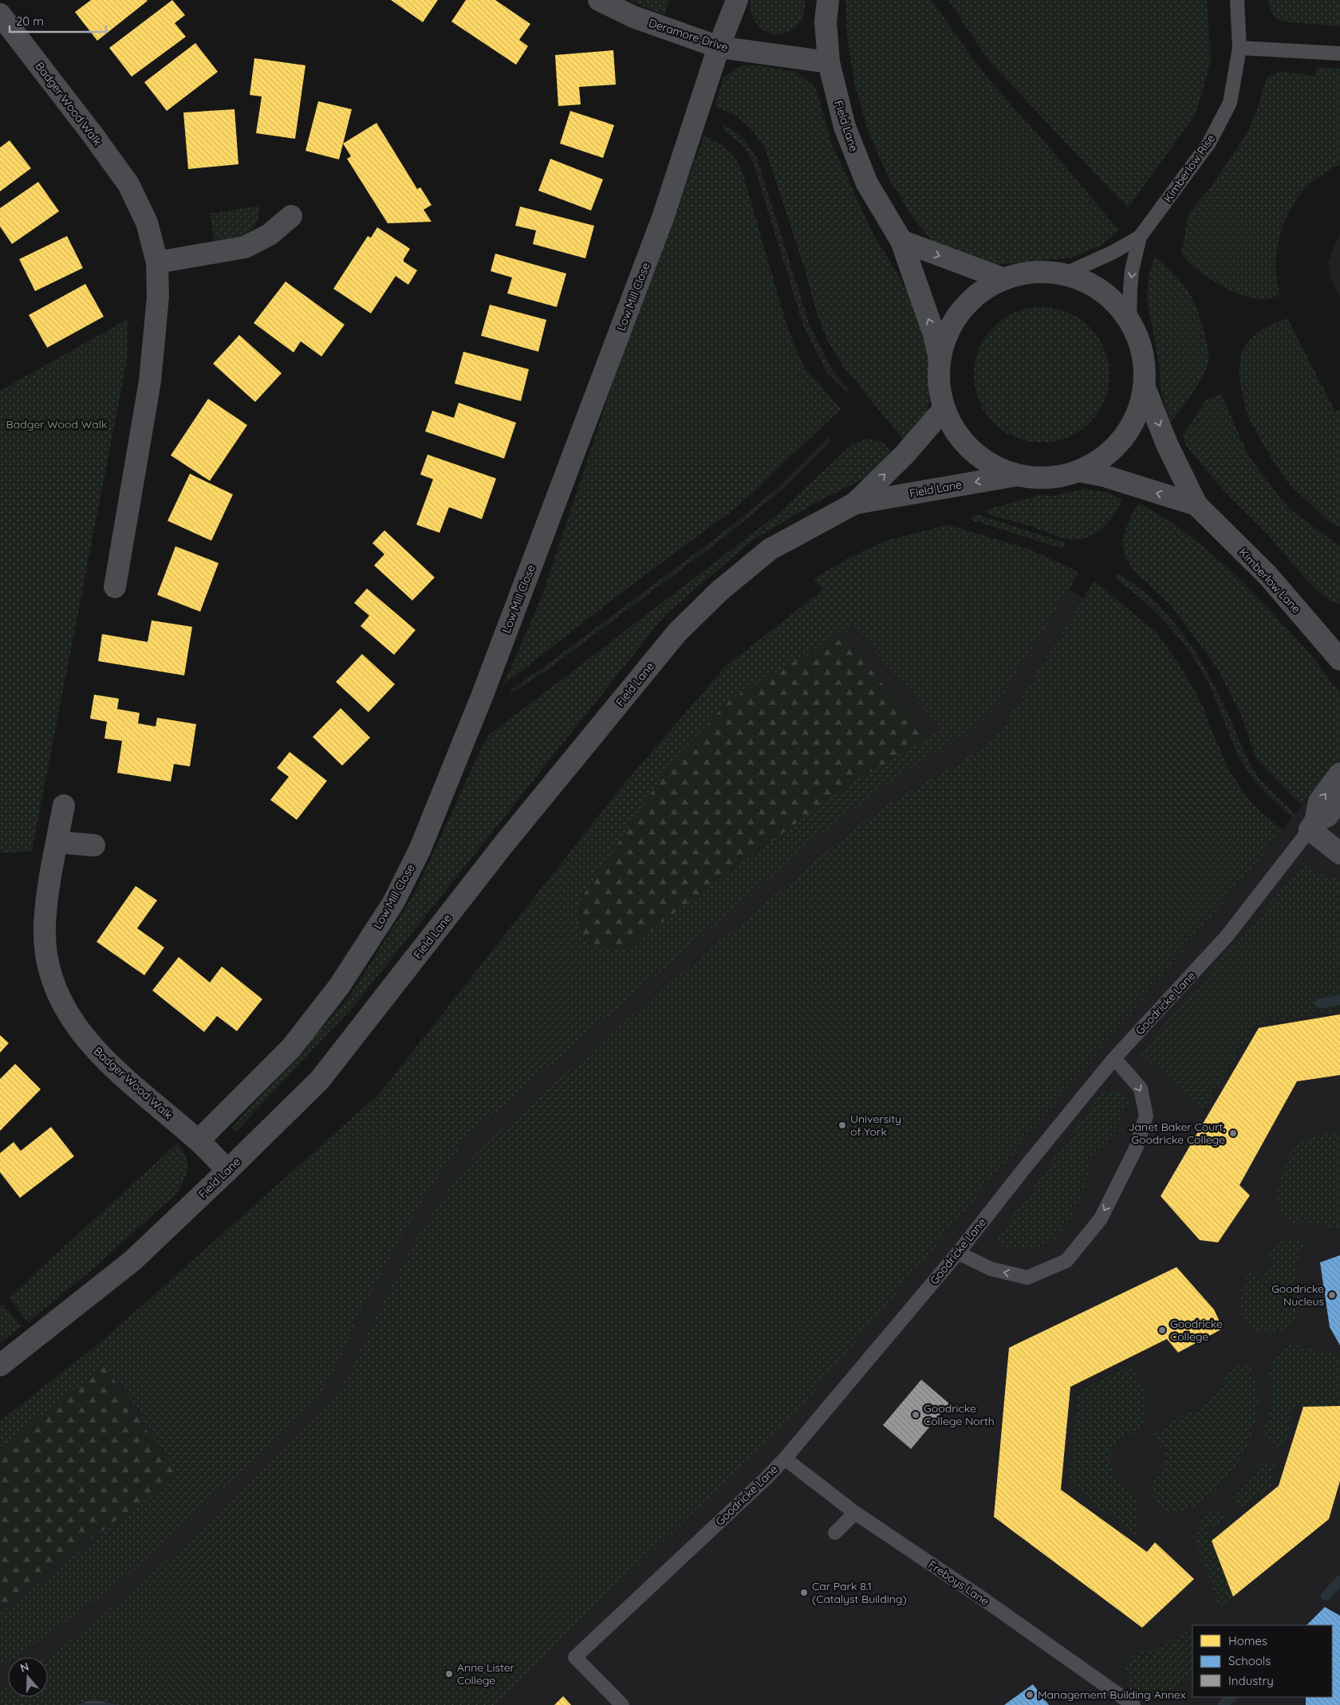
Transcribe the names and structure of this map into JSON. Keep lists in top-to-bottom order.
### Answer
{
  "streets": {
    "street": [
      "Deramore Drive",
      "Badger Wood Walk",
      "Field Lane",
      "Low Mill Close",
      "Kimberlow Lane",
      "Goodricke Lane"
    ],
    "lane": ["Kimberlow Rise", "Freboys Lane"]
  },
  "crossings": [
    ["Deramore Drive", "Field Lane"],
    ["Deramore Drive", "Low Mill Close"],
    ["Badger Wood Walk", "Field Lane"],
    ["Badger Wood Walk", "Low Mill Close"],
    ["Field Lane", "Kimberlow Rise"],
    ["Field Lane", "Kimberlow Lane"],
    ["Goodricke Lane", "Freboys Lane"]
  ],
  "parks": ["Badger Wood Walk"],
  "places": [
    "University of York",
    "Janet Baker Court, Goodricke College",
    "Goodricke Nucleus",
    "Goodricke College",
    "Goodricke College North",
    "Car Park 8.1 (Catalyst Building)",
    "Anne Lister College",
    "Management Building Annex"
  ],
  "legend": ["Homes", "Schools", "Industry"],
  "scale_bar": "20 m",
  "north": "top"
}
